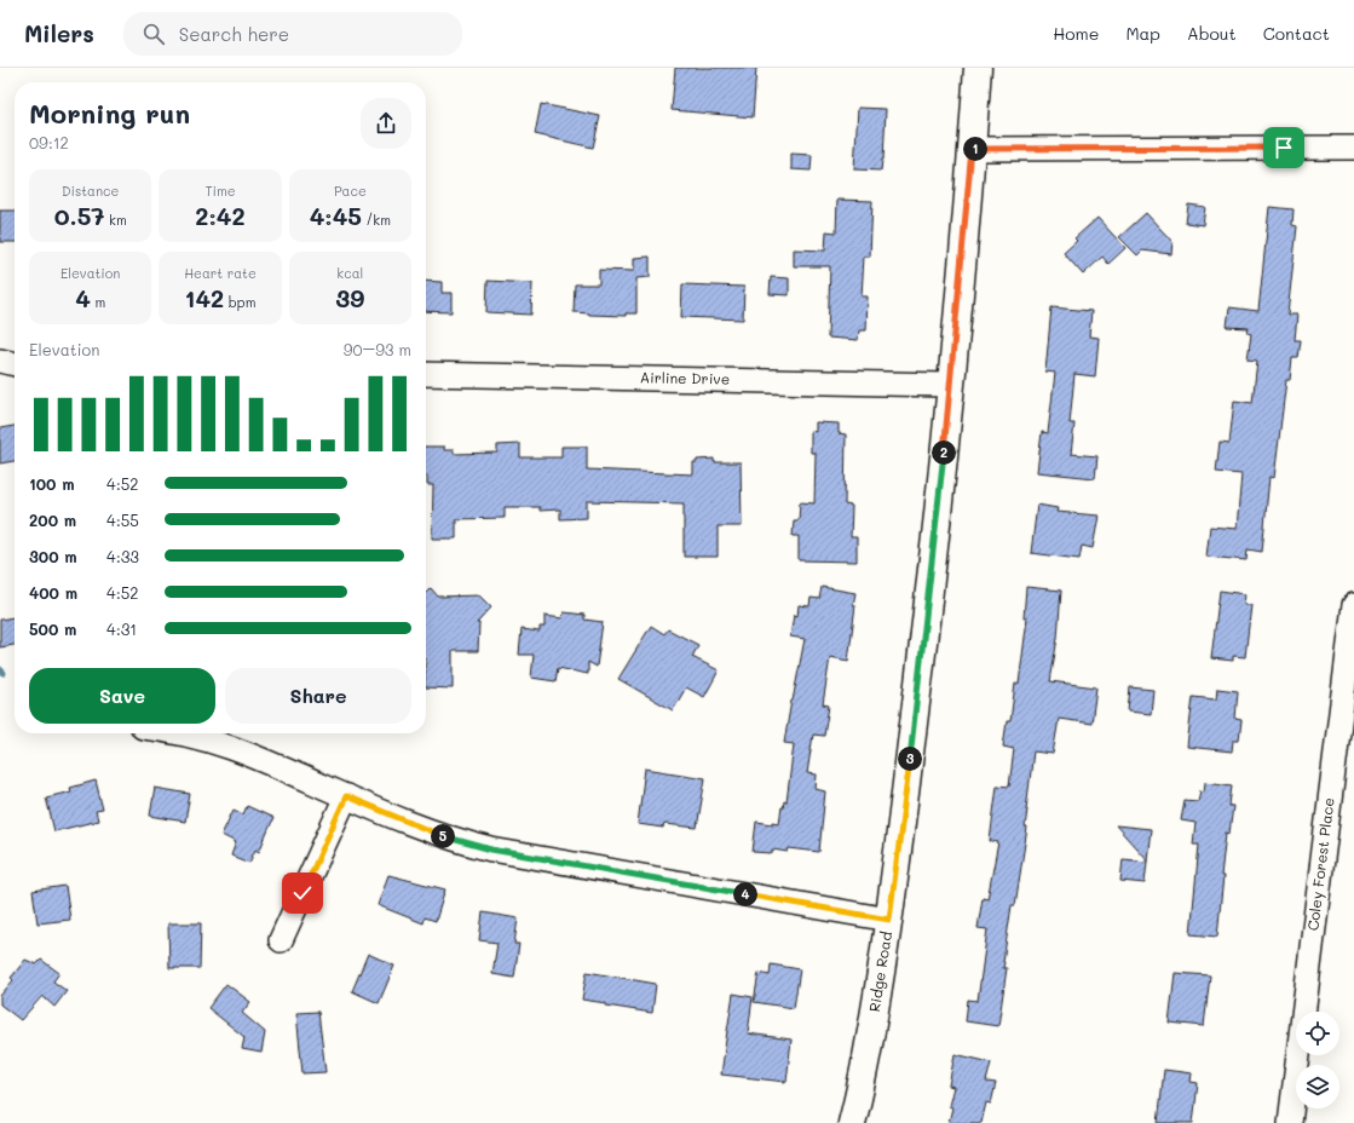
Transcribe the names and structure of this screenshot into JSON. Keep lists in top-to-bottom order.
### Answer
{
  "streets": {
    "street": ["Airline Drive", "Coley Forest Place", "Ridge Road"]
  },
  "crossings": [
    ["Airline Drive", "Ridge Road"]
  ],
  "page": {
    "header": "Milers",
    "search": "Search here",
    "nav": [
      "Home",
      "Map",
      "About",
      "Contact"
    ],
    "heading": ["Morning run", "09:12"],
    "pins": [
      "1",
      "2",
      "3",
      "5",
      "4"
    ],
    "stats": [
      ["Distance", "0.57 km"],
      ["Time", "2:42"],
      ["Pace", "4:45 /km"],
      ["Elevation", "4 m"],
      ["Heart rate", "142 bpm"],
      ["kcal", "39"]
    ],
    "chart": ["Elevation", "90–93 m"],
    "list": [
      {
        "name": "100 m",
        "note": "4:52"
      },
      {
        "name": "200 m",
        "note": "4:55"
      },
      {
        "name": "300 m",
        "note": "4:33"
      },
      {
        "name": "400 m",
        "note": "4:52"
      },
      {
        "name": "500 m",
        "note": "4:31"
      }
    ],
    "buttons": ["Save", "Share"]
  }
}
